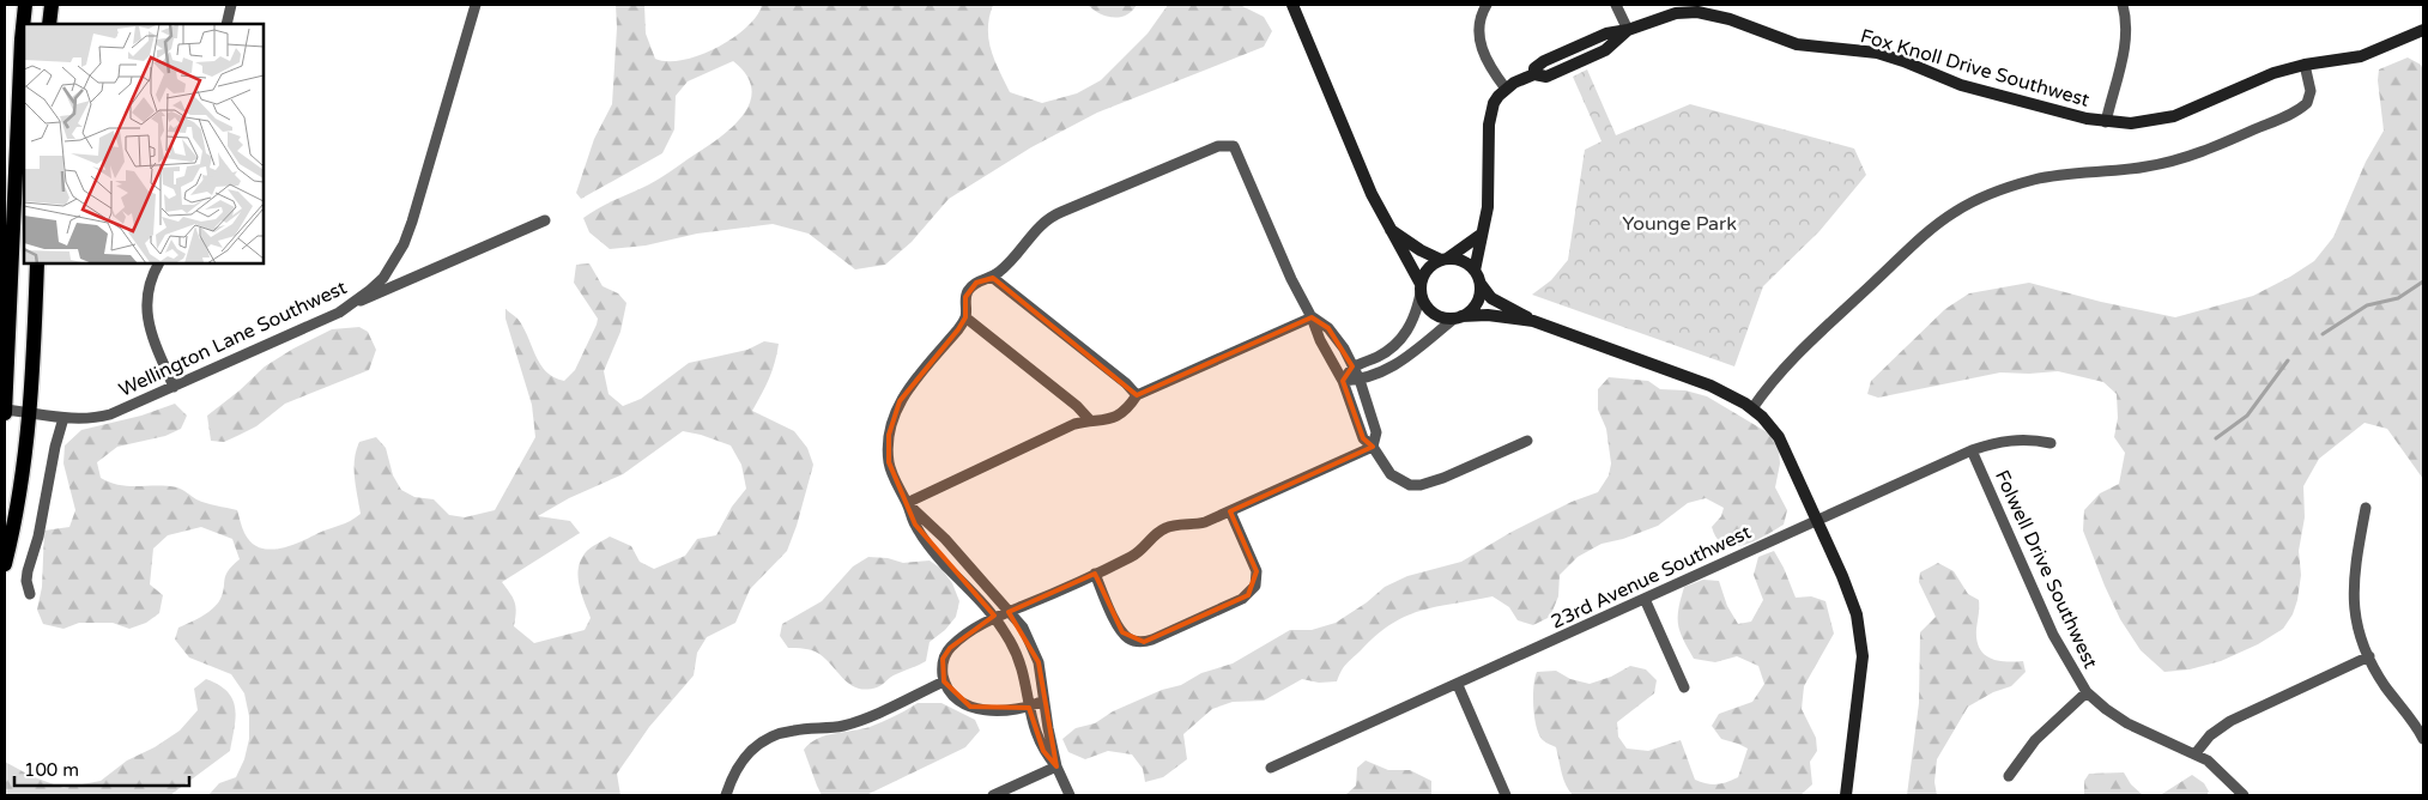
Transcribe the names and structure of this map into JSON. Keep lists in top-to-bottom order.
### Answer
{
  "streets": {
    "street": [
      "Fox Knoll Drive Southwest",
      "Wellington Lane Southwest",
      "Folwell Drive Southwest",
      "23rd Avenue Southwest"
    ]
  },
  "crossings": [
    ["Folwell Drive Southwest", "23rd Avenue Southwest"]
  ],
  "parks": ["Younge Park"],
  "scale_bar": "100 m"
}
